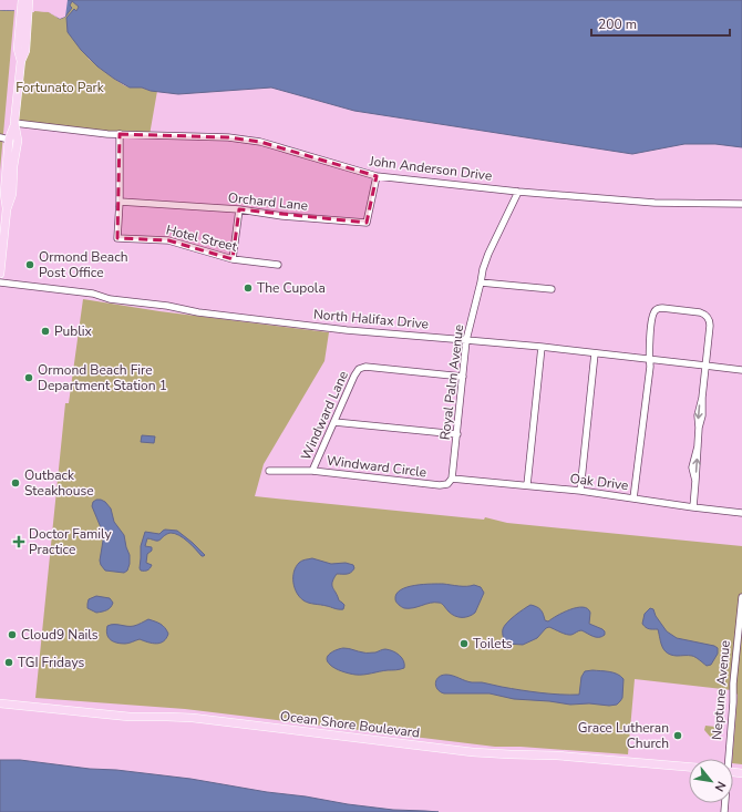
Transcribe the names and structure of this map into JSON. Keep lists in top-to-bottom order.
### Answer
{
  "streets": {
    "main road": ["Ocean Shore Boulevard"],
    "street": [
      "John Anderson Drive",
      "Orchard Lane",
      "Hotel Street",
      "North Halifax Drive",
      "Royal Palm Avenue",
      "Windward Lane",
      "Windward Circle",
      "Oak Drive",
      "Neptune Avenue"
    ]
  },
  "crossings": [
    ["John Anderson Drive", "Orchard Lane"],
    ["John Anderson Drive", "Hotel Street"],
    ["John Anderson Drive", "Royal Palm Avenue"],
    ["Orchard Lane", "Hotel Street"],
    ["North Halifax Drive", "Royal Palm Avenue"],
    ["Royal Palm Avenue", "Windward Lane"],
    ["Royal Palm Avenue", "Windward Circle"],
    ["Royal Palm Avenue", "Oak Drive"],
    ["Windward Lane", "Windward Circle"],
    ["Windward Circle", "Oak Drive"]
  ],
  "parks": ["Fortunato Park"],
  "places": {
    "other": [
      "Ormond Beach Post Office",
      "The Cupola",
      "Publix",
      "Ormond Beach Fire Department Station 1",
      "Outback Steakhouse",
      "Cloud9 Nails",
      "Toilets",
      "TGI Fridays",
      "Grace Lutheran Church"
    ],
    "health": ["Doctor Family Practice"]
  },
  "scale_bar": "200 m",
  "north": "bottom right"
}
